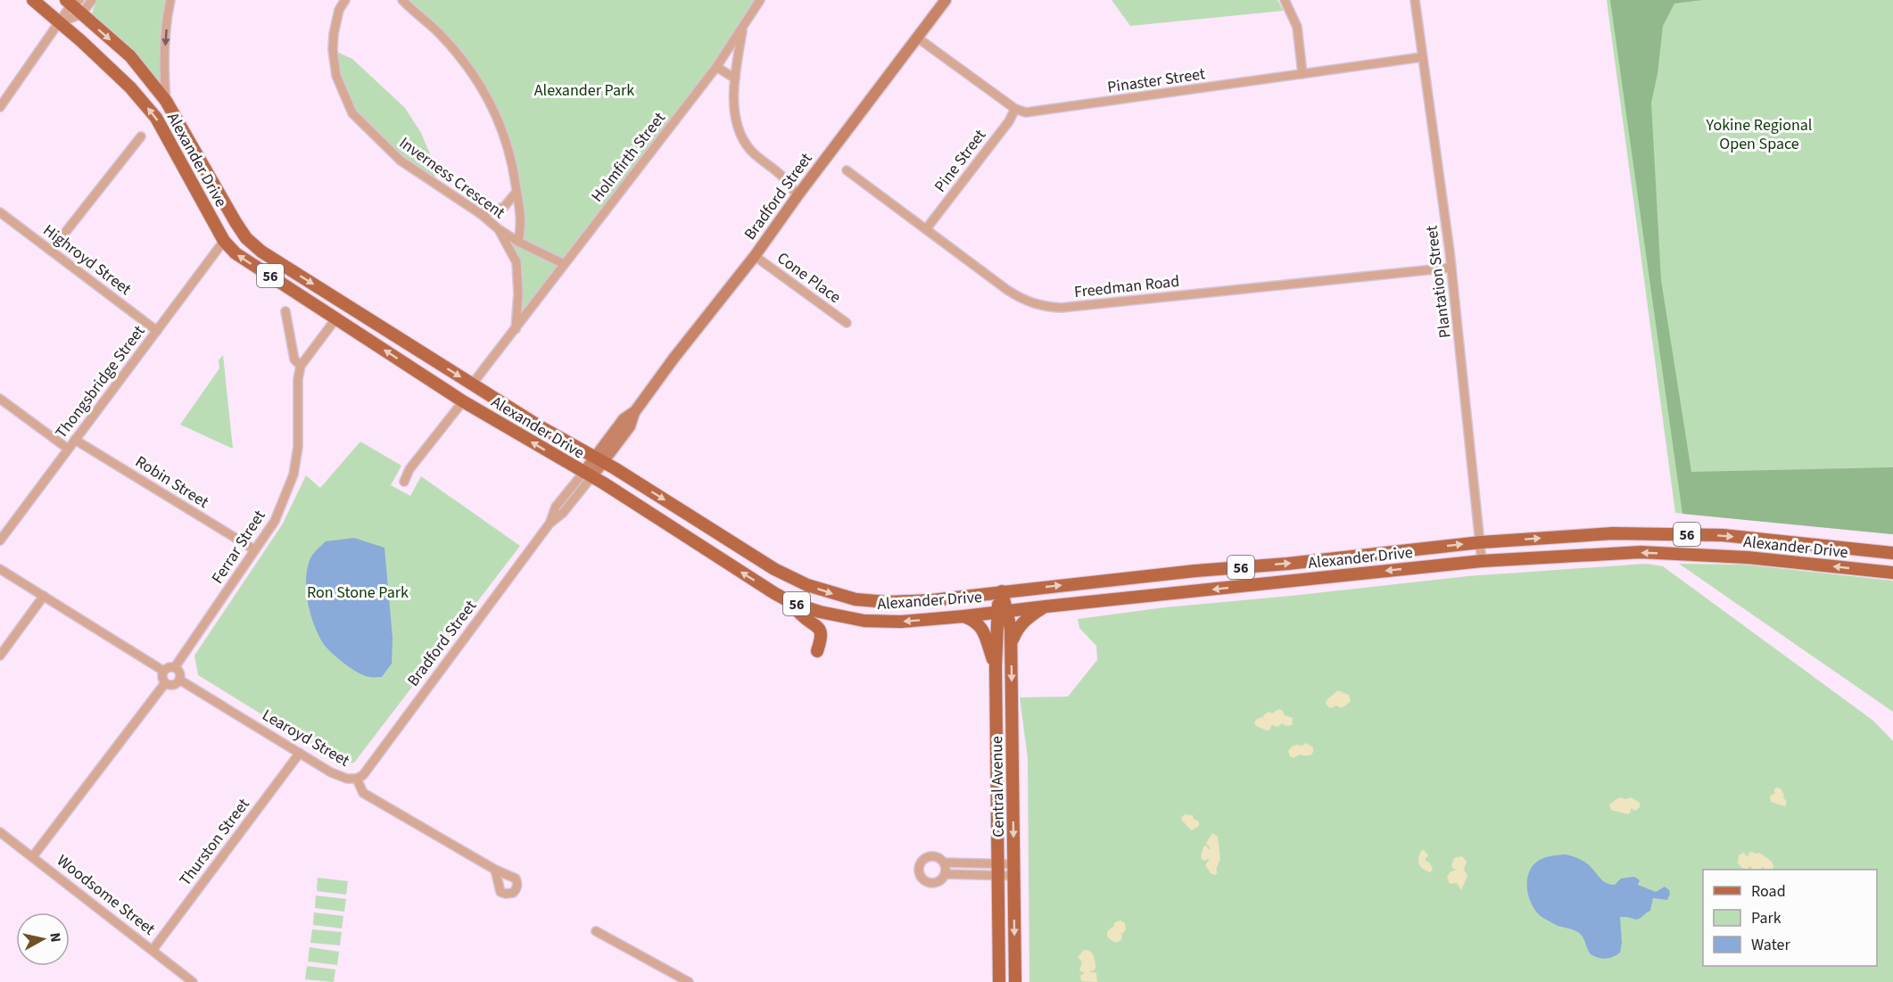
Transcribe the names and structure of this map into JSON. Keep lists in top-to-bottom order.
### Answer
{
  "streets": {
    "main road": ["Alexander Drive", "56", "Central Avenue"],
    "street": [
      "Pinaster Street",
      "Holmfirth Street",
      "Pine Street",
      "Inverness Crescent",
      "Bradford Street",
      "Highroyd Street",
      "Cone Place",
      "Plantation Street",
      "Freedman Road",
      "Thongsbridge Street",
      "Robin Street",
      "Ferrar Street",
      "Learoyd Street",
      "Thurston Street",
      "Woodsome Street"
    ]
  },
  "crossings": [
    ["Pinaster Street", "Pine Street"],
    ["Pinaster Street", "Plantation Street"],
    ["Holmfirth Street", "Alexander Drive"],
    ["Holmfirth Street", "Inverness Crescent"],
    ["Alexander Drive", "Bradford Street"],
    ["Alexander Drive", "Plantation Street"],
    ["Alexander Drive", "Thongsbridge Street"],
    ["Alexander Drive", "Central Avenue"],
    ["Pine Street", "Freedman Road"],
    ["Bradford Street", "Cone Place"],
    ["Bradford Street", "Learoyd Street"],
    ["Highroyd Street", "Thongsbridge Street"],
    ["Plantation Street", "Freedman Road"],
    ["Thongsbridge Street", "Robin Street"],
    ["Robin Street", "Ferrar Street"],
    ["Ferrar Street", "Learoyd Street"],
    ["Learoyd Street", "Thurston Street"],
    ["Thurston Street", "Woodsome Street"]
  ],
  "parks": ["Alexander Park", "Yokine Regional Open Space", "Ron Stone Park"],
  "legend": ["Road", "Park", "Water"],
  "north": "right"
}
